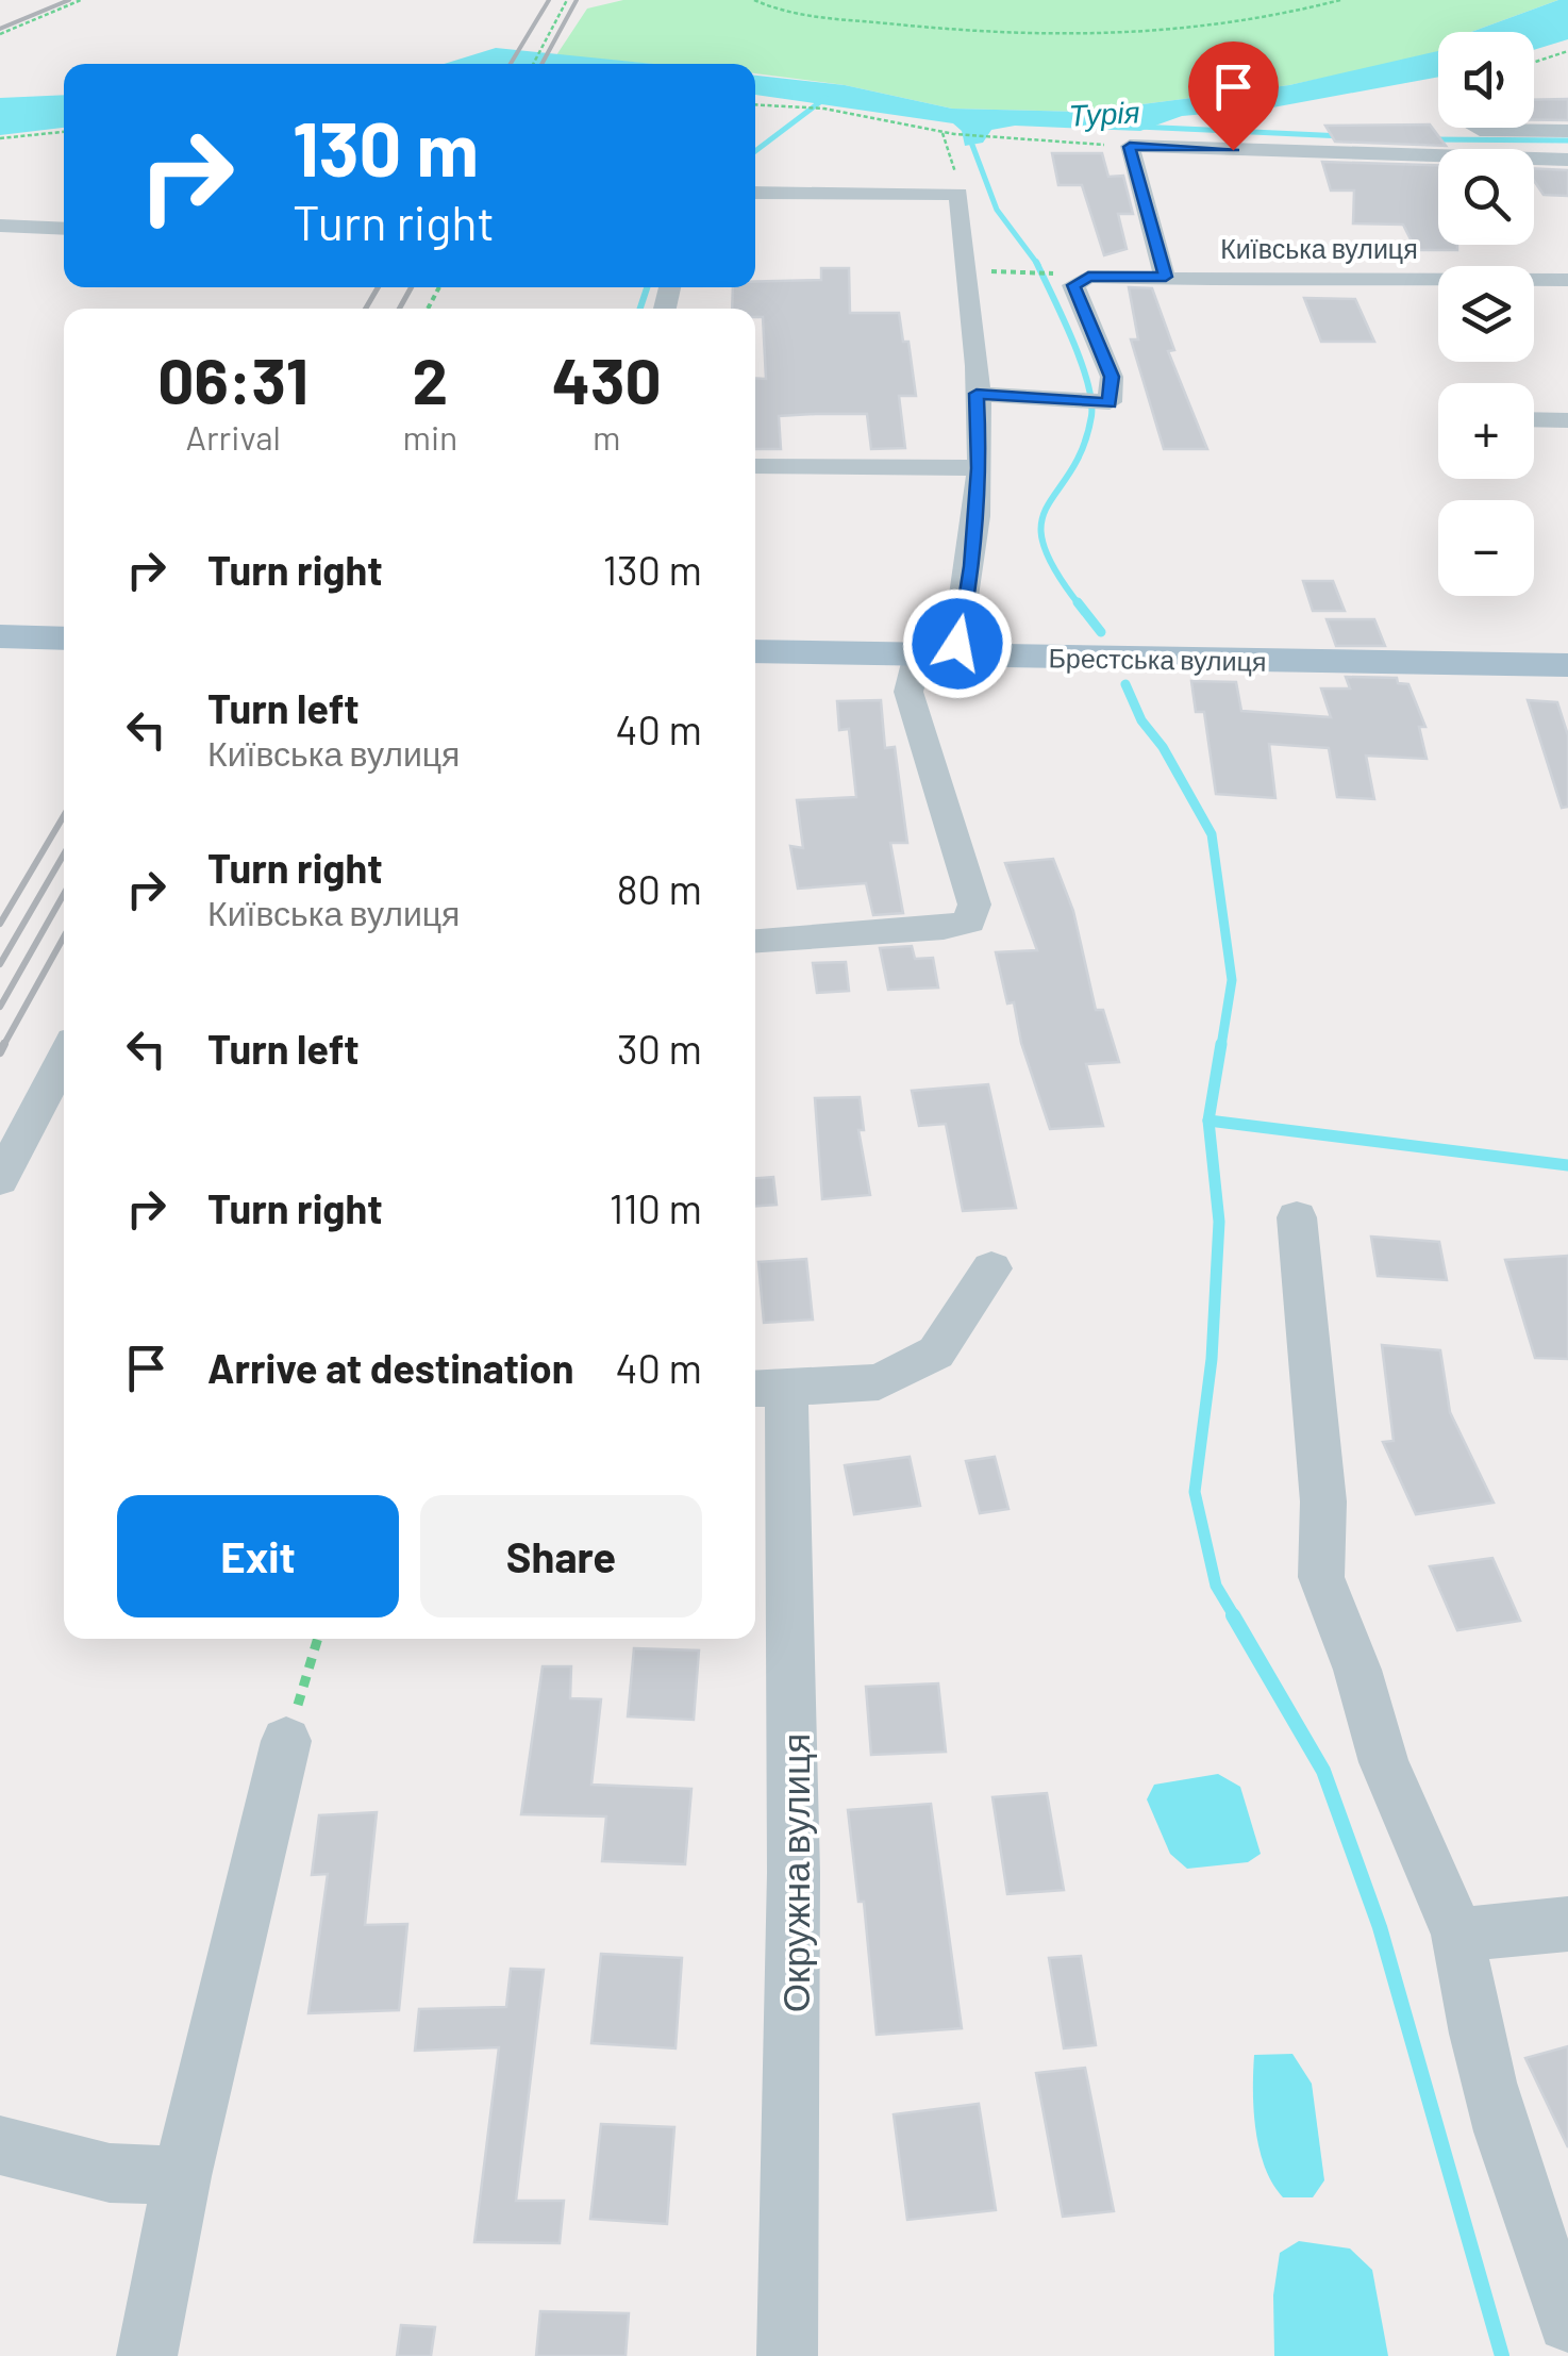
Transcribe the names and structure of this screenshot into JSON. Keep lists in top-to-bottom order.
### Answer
{
  "streets": {
    "main road": ["Брестська вулиця"],
    "street": ["Київська вулиця", "Окружна вулиця"]
  },
  "water": ["Турія"],
  "page": {
    "map_buttons": ["+", "−"],
    "turn": ["130 m", "Turn right"],
    "eta": [
      "06:31",
      "Arrival",
      "2",
      "min",
      "430",
      "m"
    ],
    "list": [
      {
        "name": "Turn right",
        "value": "130 m"
      },
      {
        "name": "Turn left",
        "note": "Київська вулиця",
        "value": "40 m"
      },
      {
        "name": "Turn right",
        "note": "Київська вулиця",
        "value": "80 m"
      },
      {
        "name": "Turn left",
        "value": "30 m"
      },
      {
        "name": "Turn right",
        "value": "110 m"
      },
      {
        "name": "Arrive at destination",
        "value": "40 m"
      }
    ],
    "buttons": ["Exit", "Share"]
  }
}
